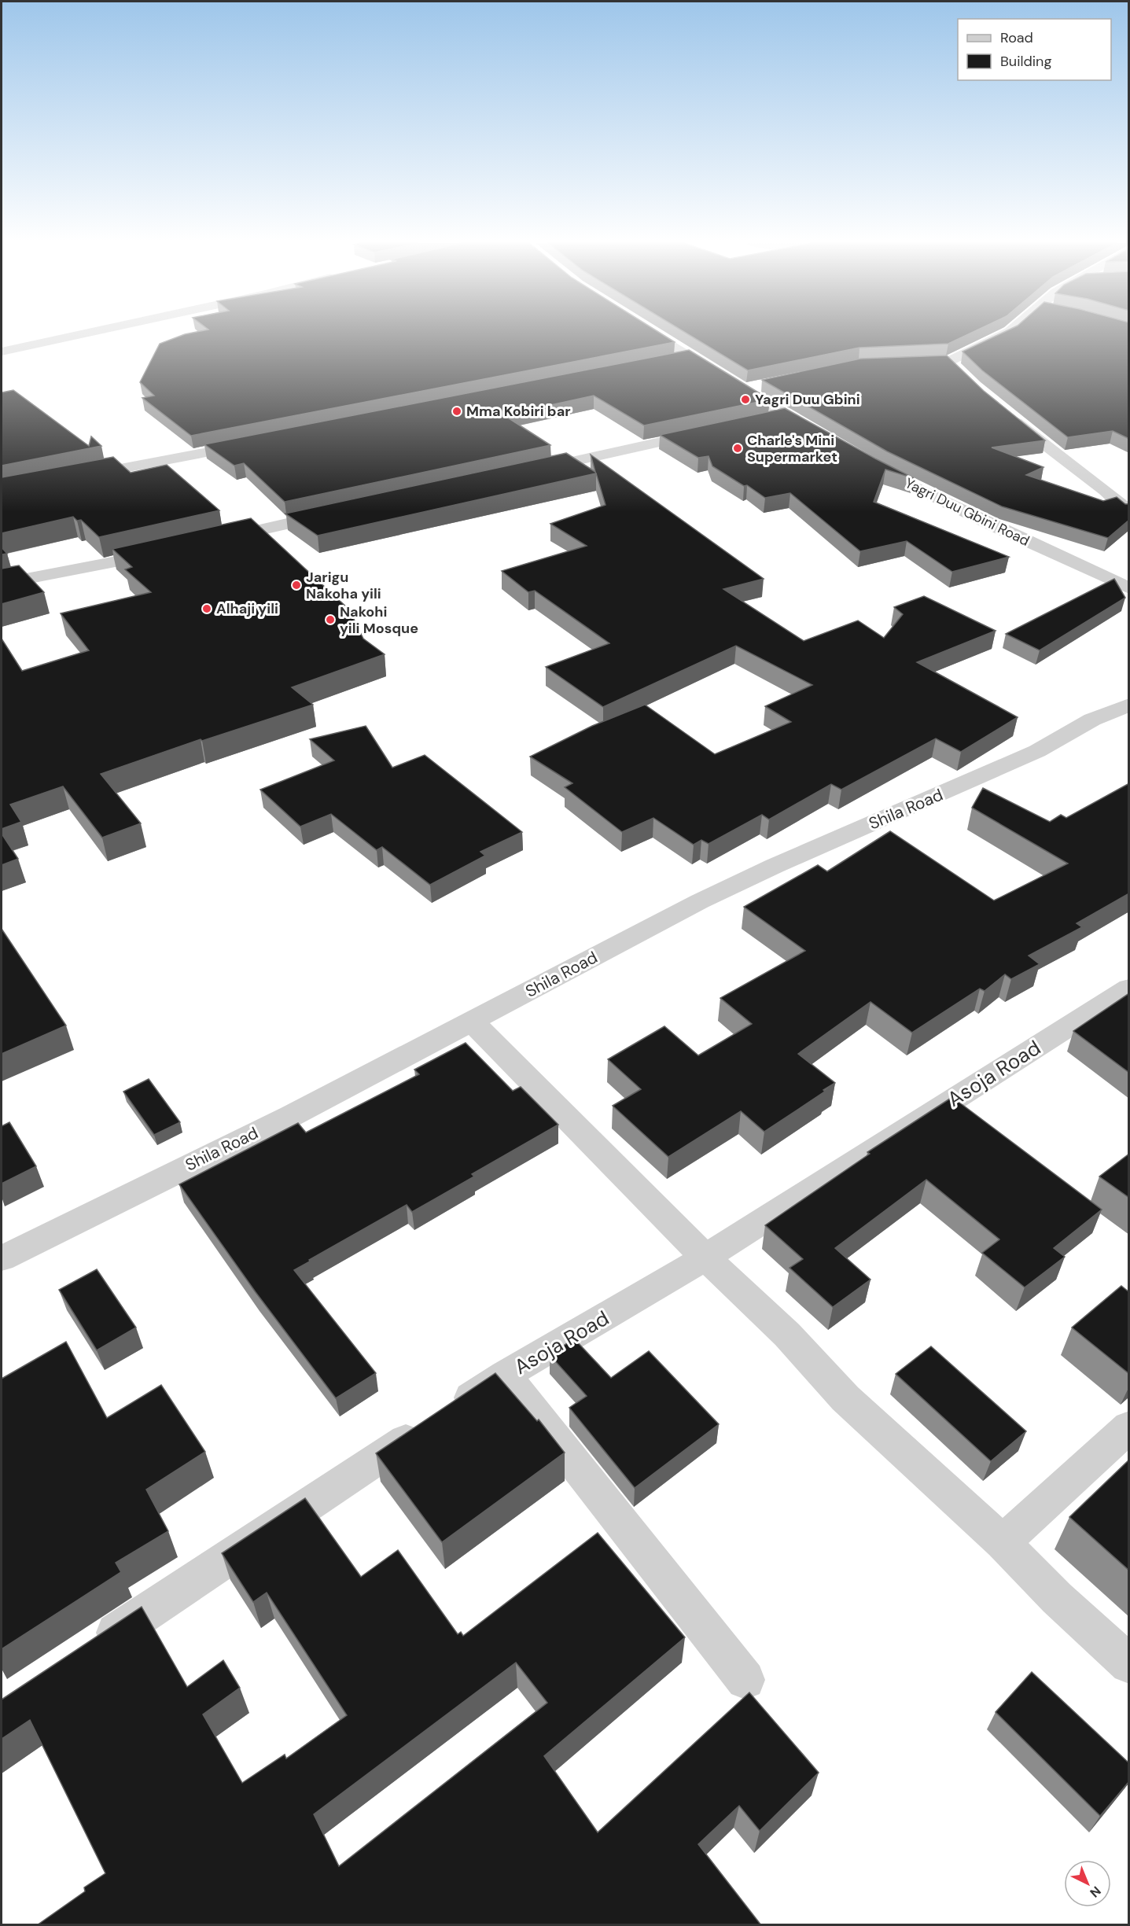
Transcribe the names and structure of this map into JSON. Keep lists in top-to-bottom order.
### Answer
{
  "streets": {
    "street": ["Yagri Duu Gbini Road", "Shila Road", "Asoja Road"]
  },
  "places": [
    "Yagri Duu Gbini",
    "Mma Kobiri bar",
    "Charle's Mini Supermarket",
    "Jarigu Nakoha yili",
    "Alhaji yili",
    "Nakohi yili Mosque"
  ],
  "legend": ["Road", "Building"],
  "north": "bottom right"
}
